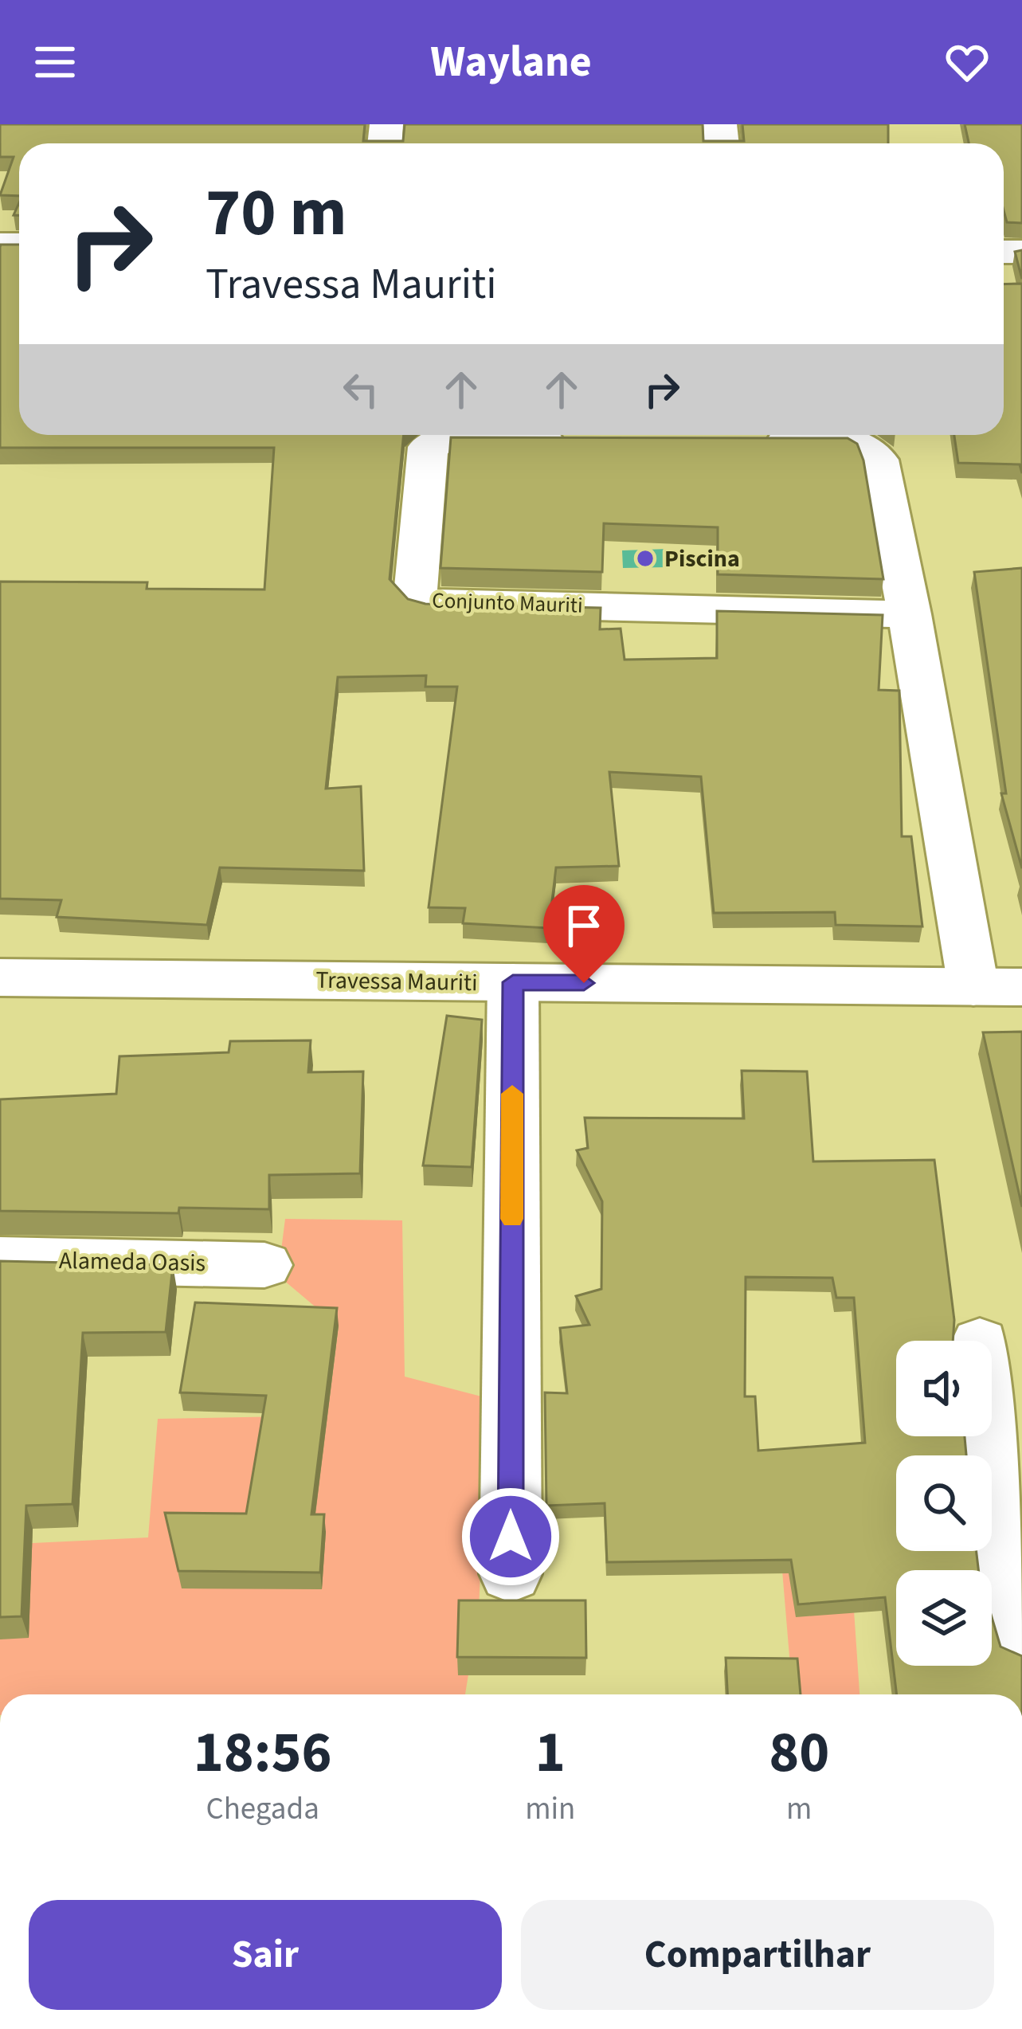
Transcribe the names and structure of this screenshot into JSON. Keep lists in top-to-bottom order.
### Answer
{
  "streets": {
    "street": ["Conjunto Mauriti", "Travessa Mauriti", "Alameda Oasis"]
  },
  "places": ["Piscina"],
  "page": {
    "header": "Waylane",
    "turn": ["70 m", "Travessa Mauriti"],
    "eta": [
      "18:56",
      "Chegada",
      "1",
      "min",
      "80",
      "m"
    ],
    "buttons": ["Sair", "Compartilhar"]
  }
}
